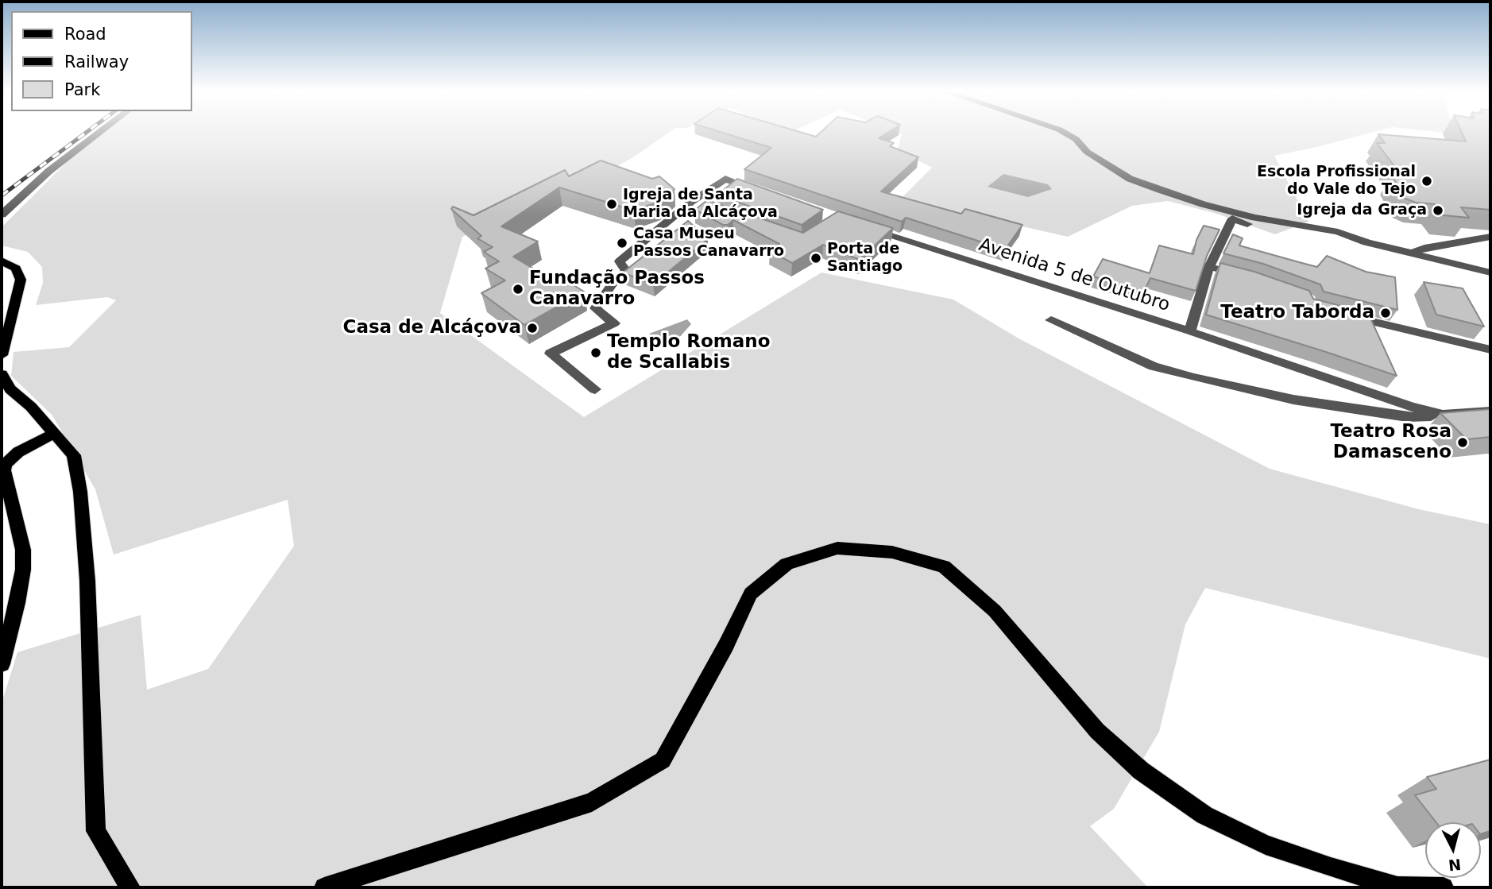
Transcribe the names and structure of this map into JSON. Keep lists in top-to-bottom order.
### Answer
{
  "streets": {
    "street": ["Avenida 5 de Outubro"]
  },
  "places": [
    "Escola Profissional do Vale do Tejo",
    "Igreja de Santa Maria da Alcáçova",
    "Igreja da Graça",
    "Casa Museu Passos Canavarro",
    "Porta de Santiago",
    "Fundação Passos Canavarro",
    "Teatro Taborda",
    "Casa de Alcáçova",
    "Templo Romano de Scallabis",
    "Teatro Rosa Damasceno"
  ],
  "legend": ["Road", "Railway", "Park"],
  "north": "bottom"
}
